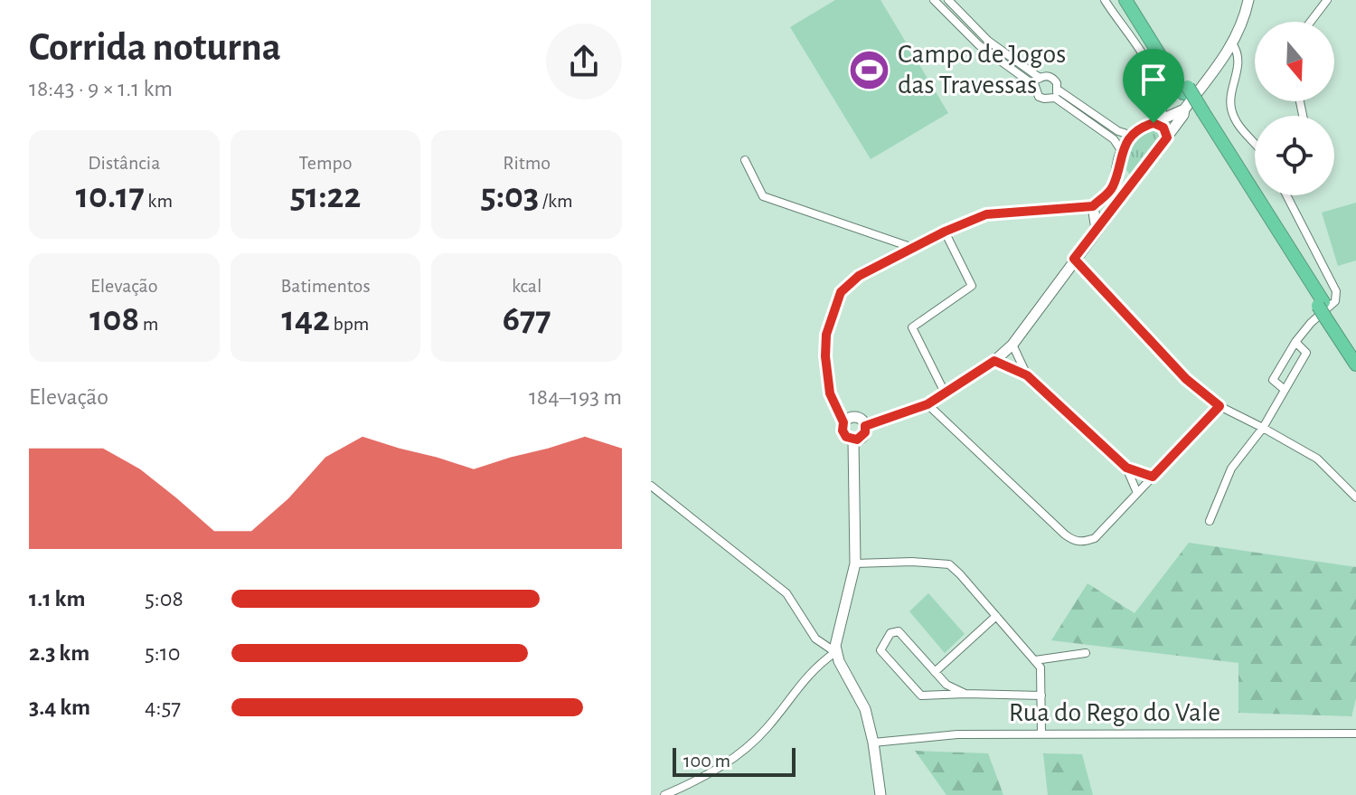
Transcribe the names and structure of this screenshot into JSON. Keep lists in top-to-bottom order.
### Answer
{
  "streets": {
    "street": ["Rua do Rego do Vale"]
  },
  "places": {
    "sports": ["Campo de Jogos das Travessas"]
  },
  "scale_bar": "100 m",
  "north": "bottom",
  "page": {
    "heading": ["Corrida noturna", "18:43 · 9 × 1.1 km"],
    "stats": [
      ["Distância", "10.17 km"],
      ["Tempo", "51:22"],
      ["Ritmo", "5:03 /km"],
      ["Elevação", "108 m"],
      ["Batimentos", "142 bpm"],
      ["kcal", "677"]
    ],
    "chart": ["Elevação", "184–193 m"],
    "list": [
      {
        "name": "1.1 km",
        "note": "5:08"
      },
      {
        "name": "2.3 km",
        "note": "5:10"
      },
      {
        "name": "3.4 km",
        "note": "4:57"
      }
    ],
    "scale": "100 m"
  }
}
